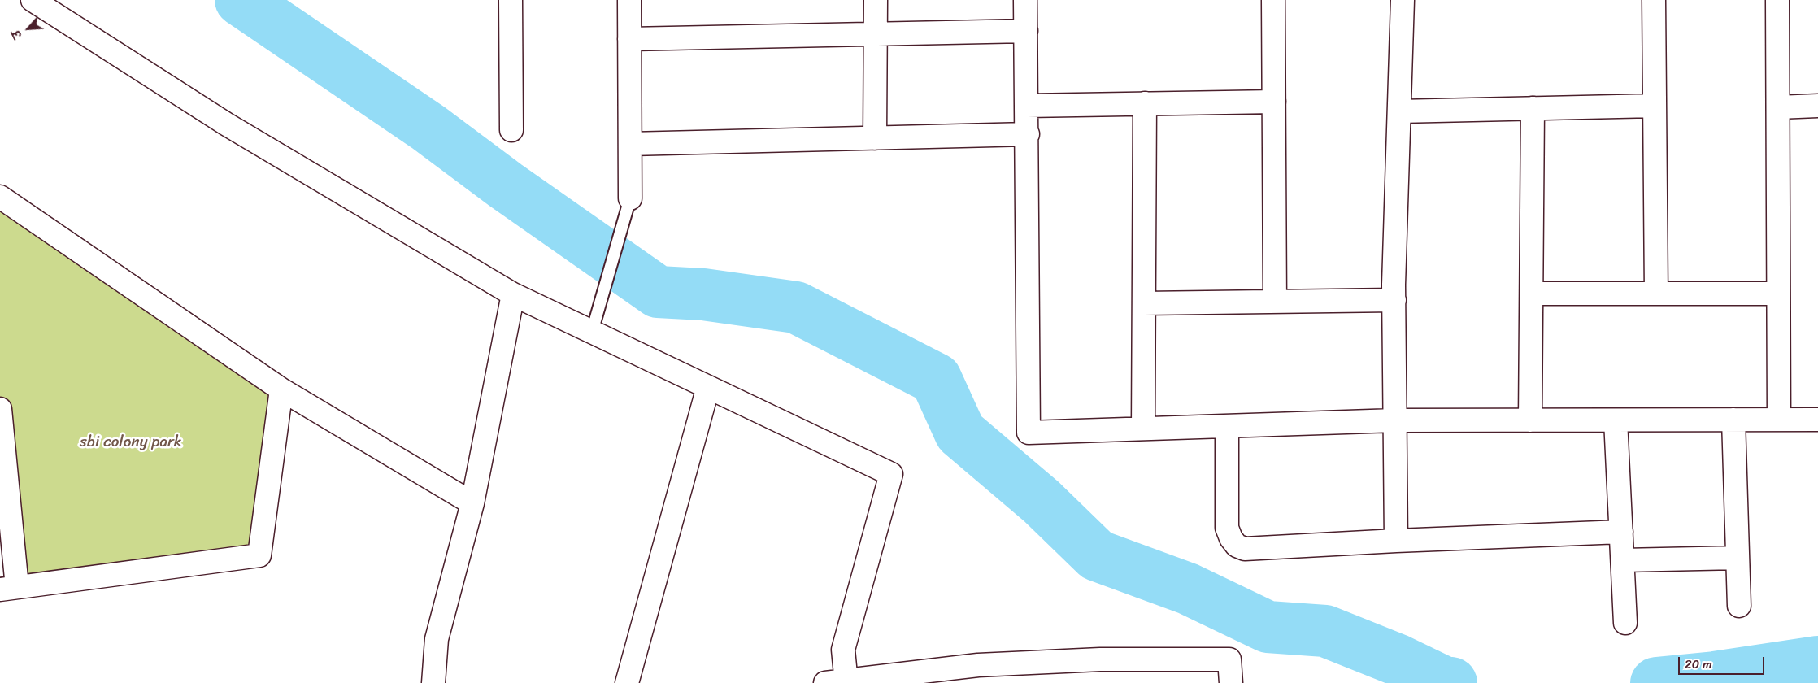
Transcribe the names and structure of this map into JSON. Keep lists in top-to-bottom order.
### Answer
{
  "parks": ["sbi colony park"],
  "scale_bar": "20 m",
  "north": "bottom left"
}
